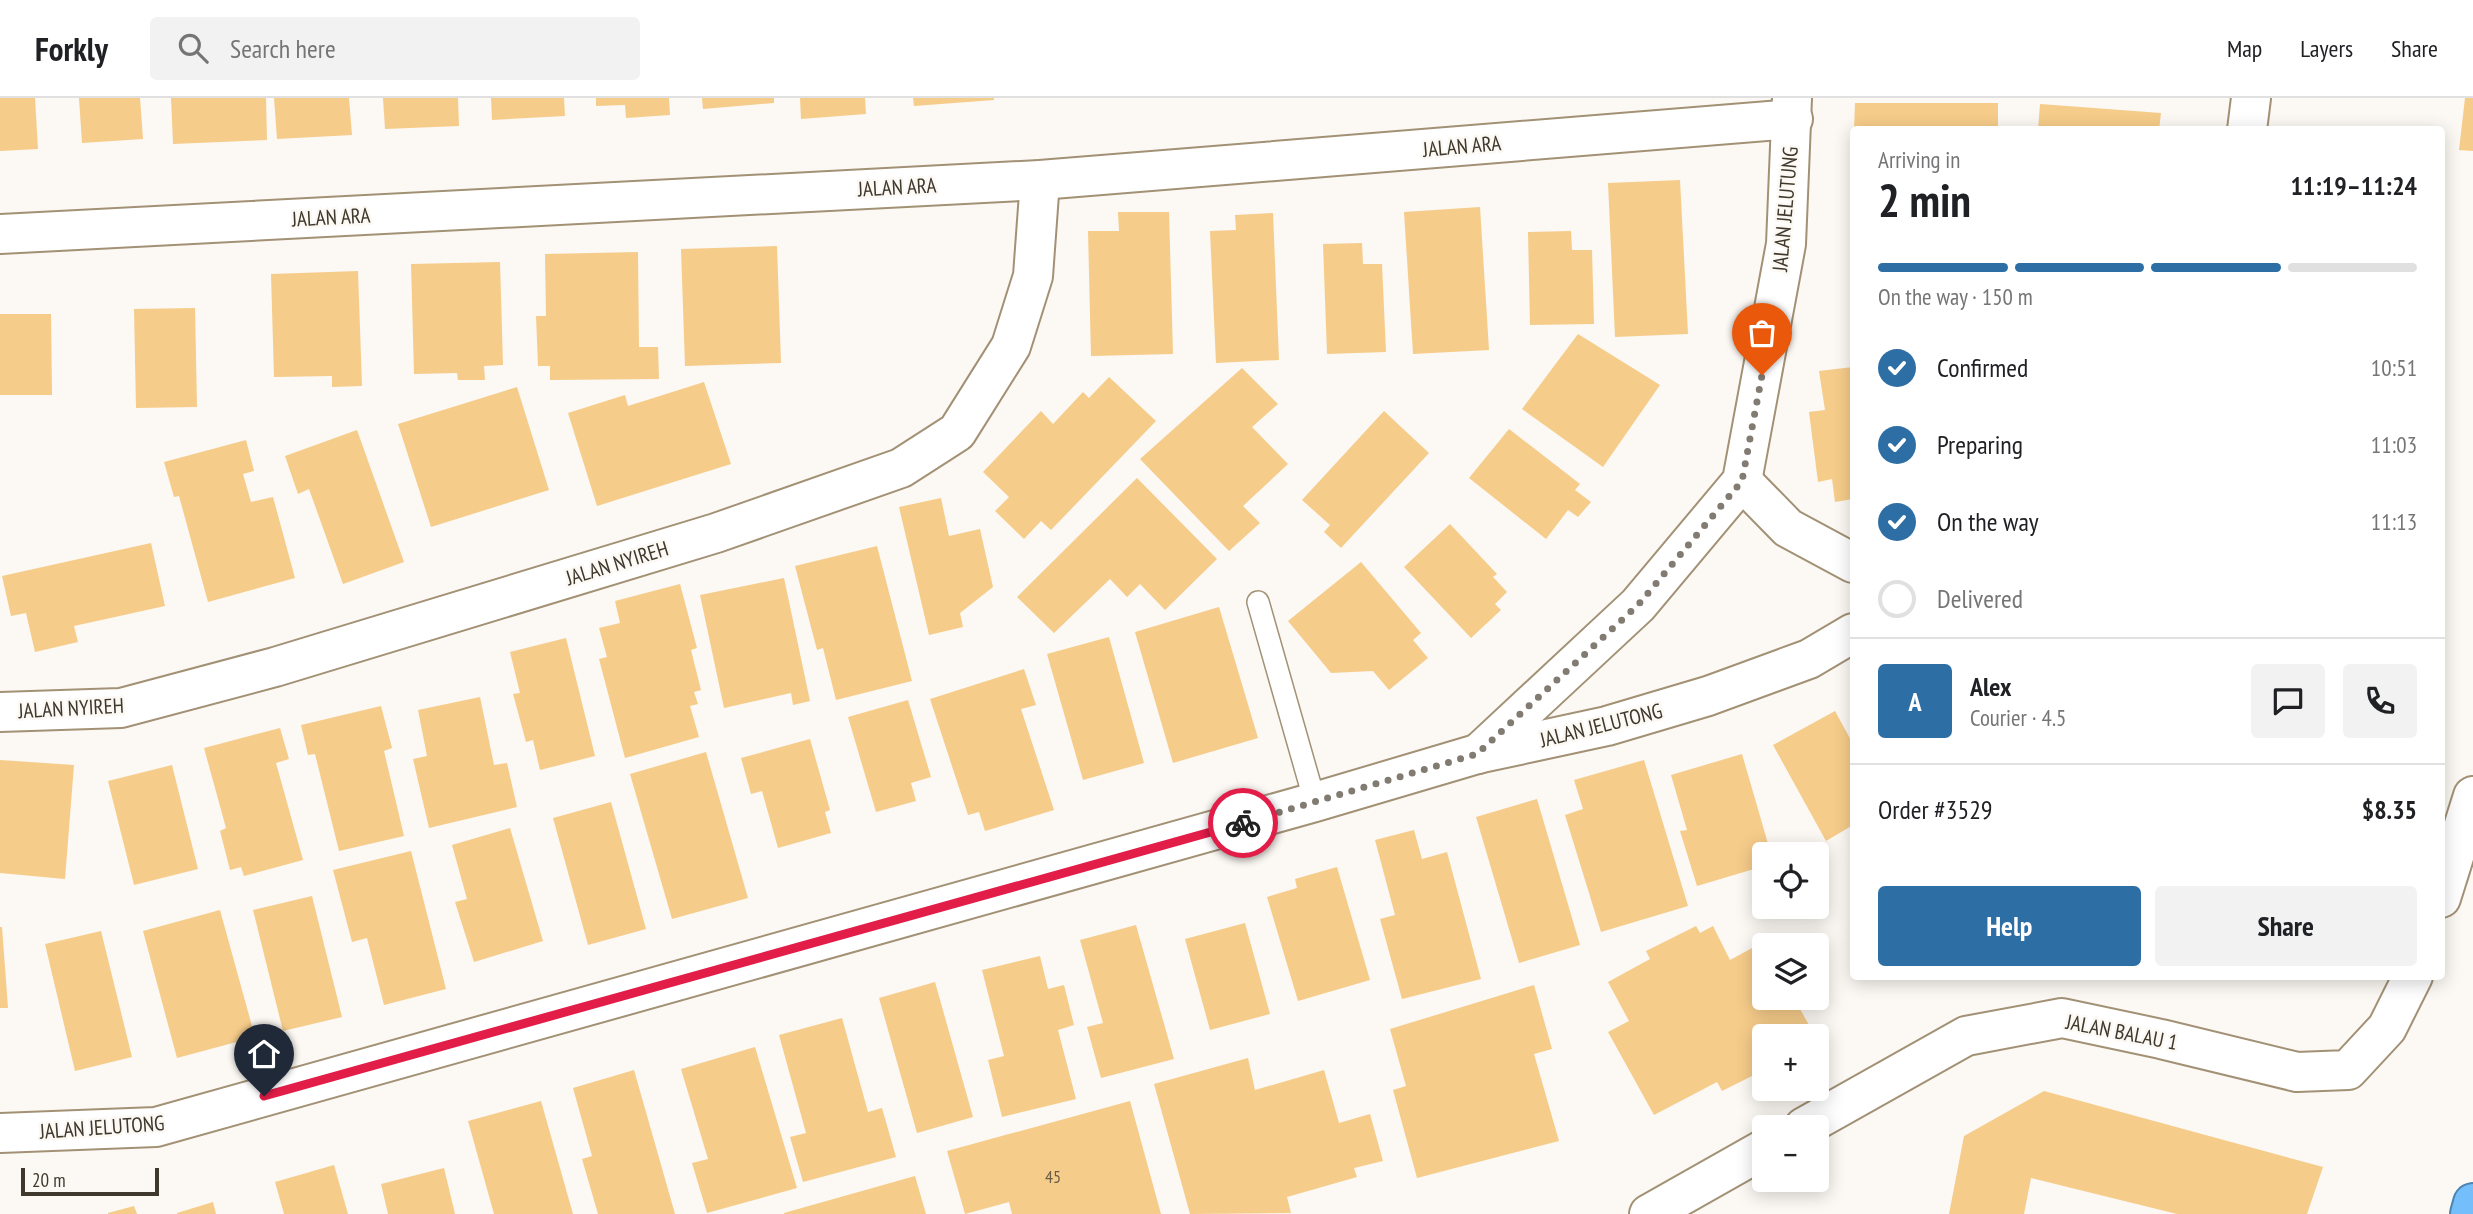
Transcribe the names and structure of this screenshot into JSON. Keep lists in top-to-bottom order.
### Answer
{
  "streets": {
    "street": [
      "JALAN ARA",
      "JALAN JELUTUNG",
      "JALAN NYIREH",
      "JALAN JELUTONG",
      "JALAN BALAU 1"
    ]
  },
  "crossings": [
    ["JALAN ARA", "JALAN JELUTUNG"],
    ["JALAN ARA", "JALAN NYIREH"],
    ["JALAN JELUTUNG", "JALAN JELUTONG"]
  ],
  "house_numbers": ["45"],
  "scale_bar": "20 m",
  "page": {
    "header": "Forkly",
    "search": "Search here",
    "nav": ["Map", "Layers", "Share"],
    "heading": ["2 min", "Arriving in", "11:19–11:24"],
    "panel": [
      "Alex",
      "Courier · 4.5",
      "Order #3529",
      "$8.35"
    ],
    "bar": "On the way · 150 m",
    "list": [
      ["Confirmed", "10:51"],
      ["Preparing", "11:03"],
      ["On the way", "11:13"],
      "Delivered"
    ],
    "round": "A",
    "map_buttons": ["+", "−"],
    "buttons": ["Help", "Share"],
    "scale": "20 m"
  }
}
